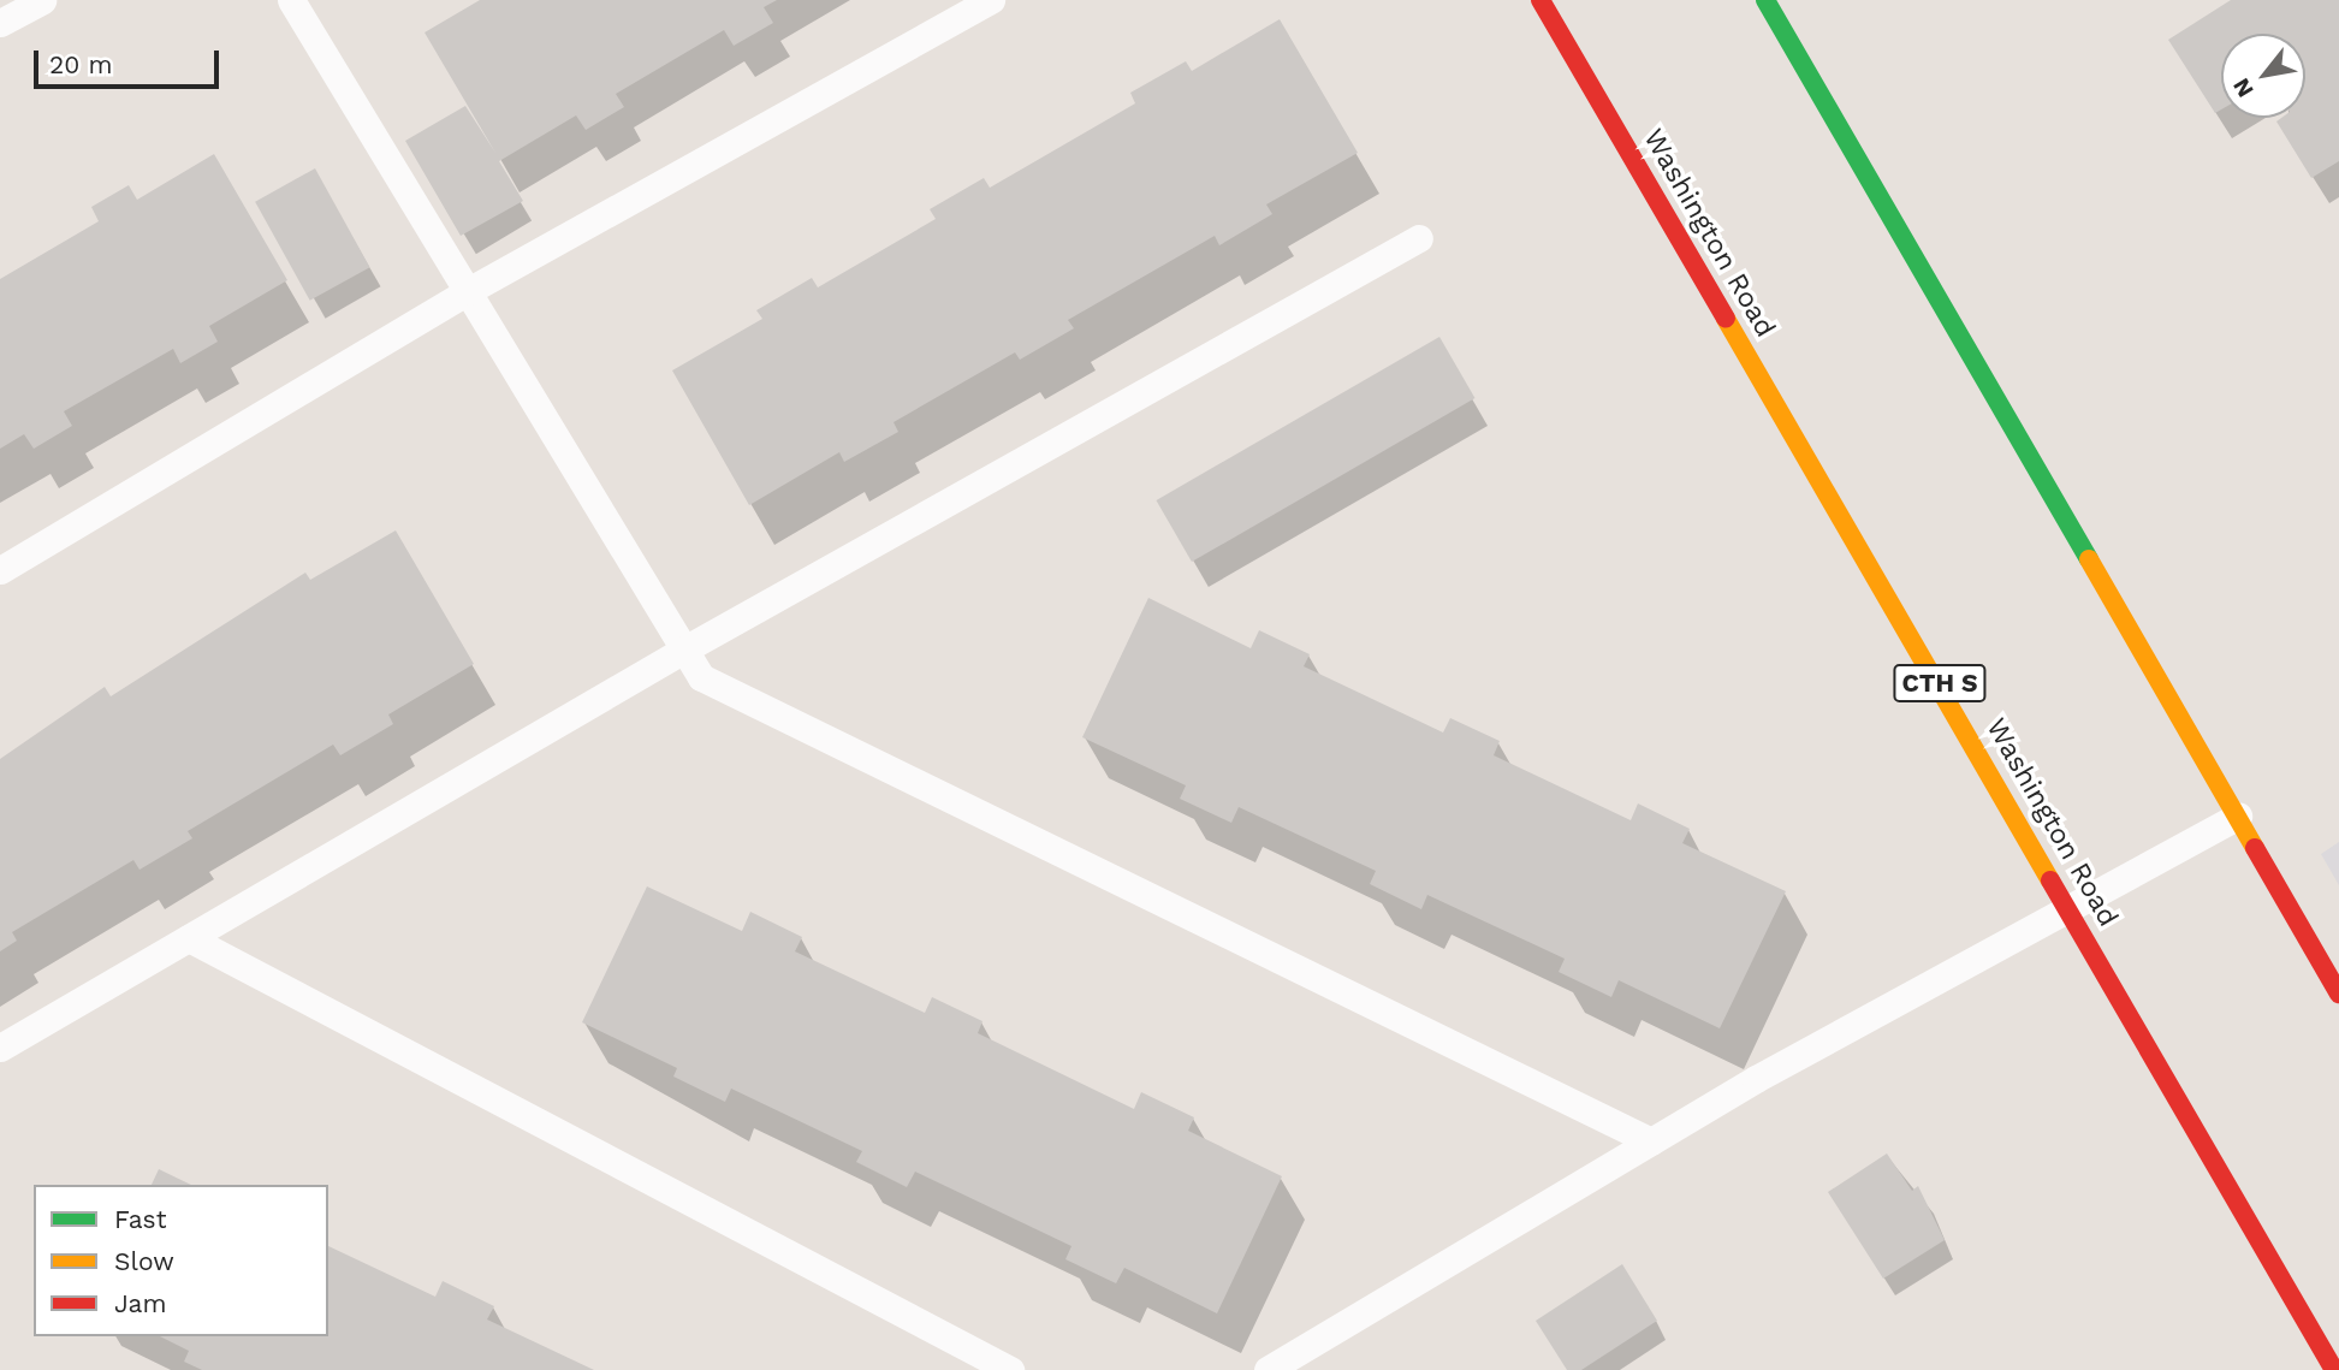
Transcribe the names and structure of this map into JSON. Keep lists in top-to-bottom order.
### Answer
{
  "streets": {
    "main road": ["Washington Road", "CTH S"]
  },
  "legend": ["Fast", "Slow", "Jam"],
  "scale_bar": "20 m",
  "north": "bottom left"
}
